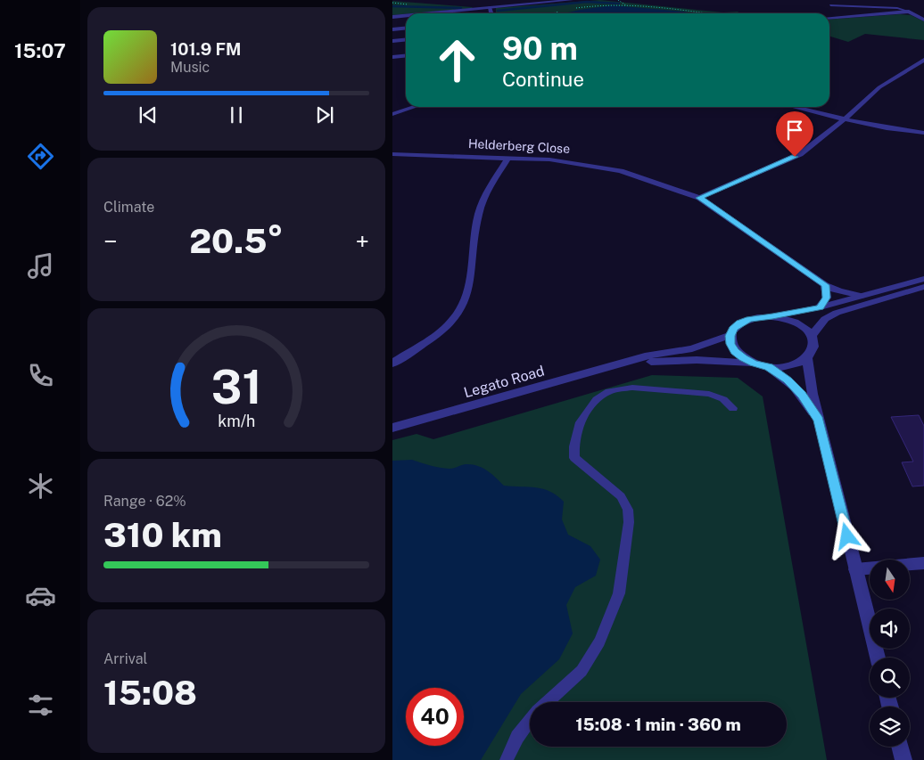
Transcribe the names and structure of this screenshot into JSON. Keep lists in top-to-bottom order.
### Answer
{
  "streets": {
    "street": ["Helderberg Close", "Legato Road"]
  },
  "north": "bottom",
  "page": {
    "tabs": "15:07",
    "turn": ["90 m", "Continue"],
    "song": ["101.9 FM", "Music"],
    "tile": [
      "Climate",
      ["Range · 62%", "310 km"],
      ["Arrival", "15:08"]
    ],
    "heat": ["−", "20.5°", "+"],
    "limit": "40",
    "trip": "15:08 · 1 min · 360 m",
    "gauge": ["31", "km/h"]
  }
}
